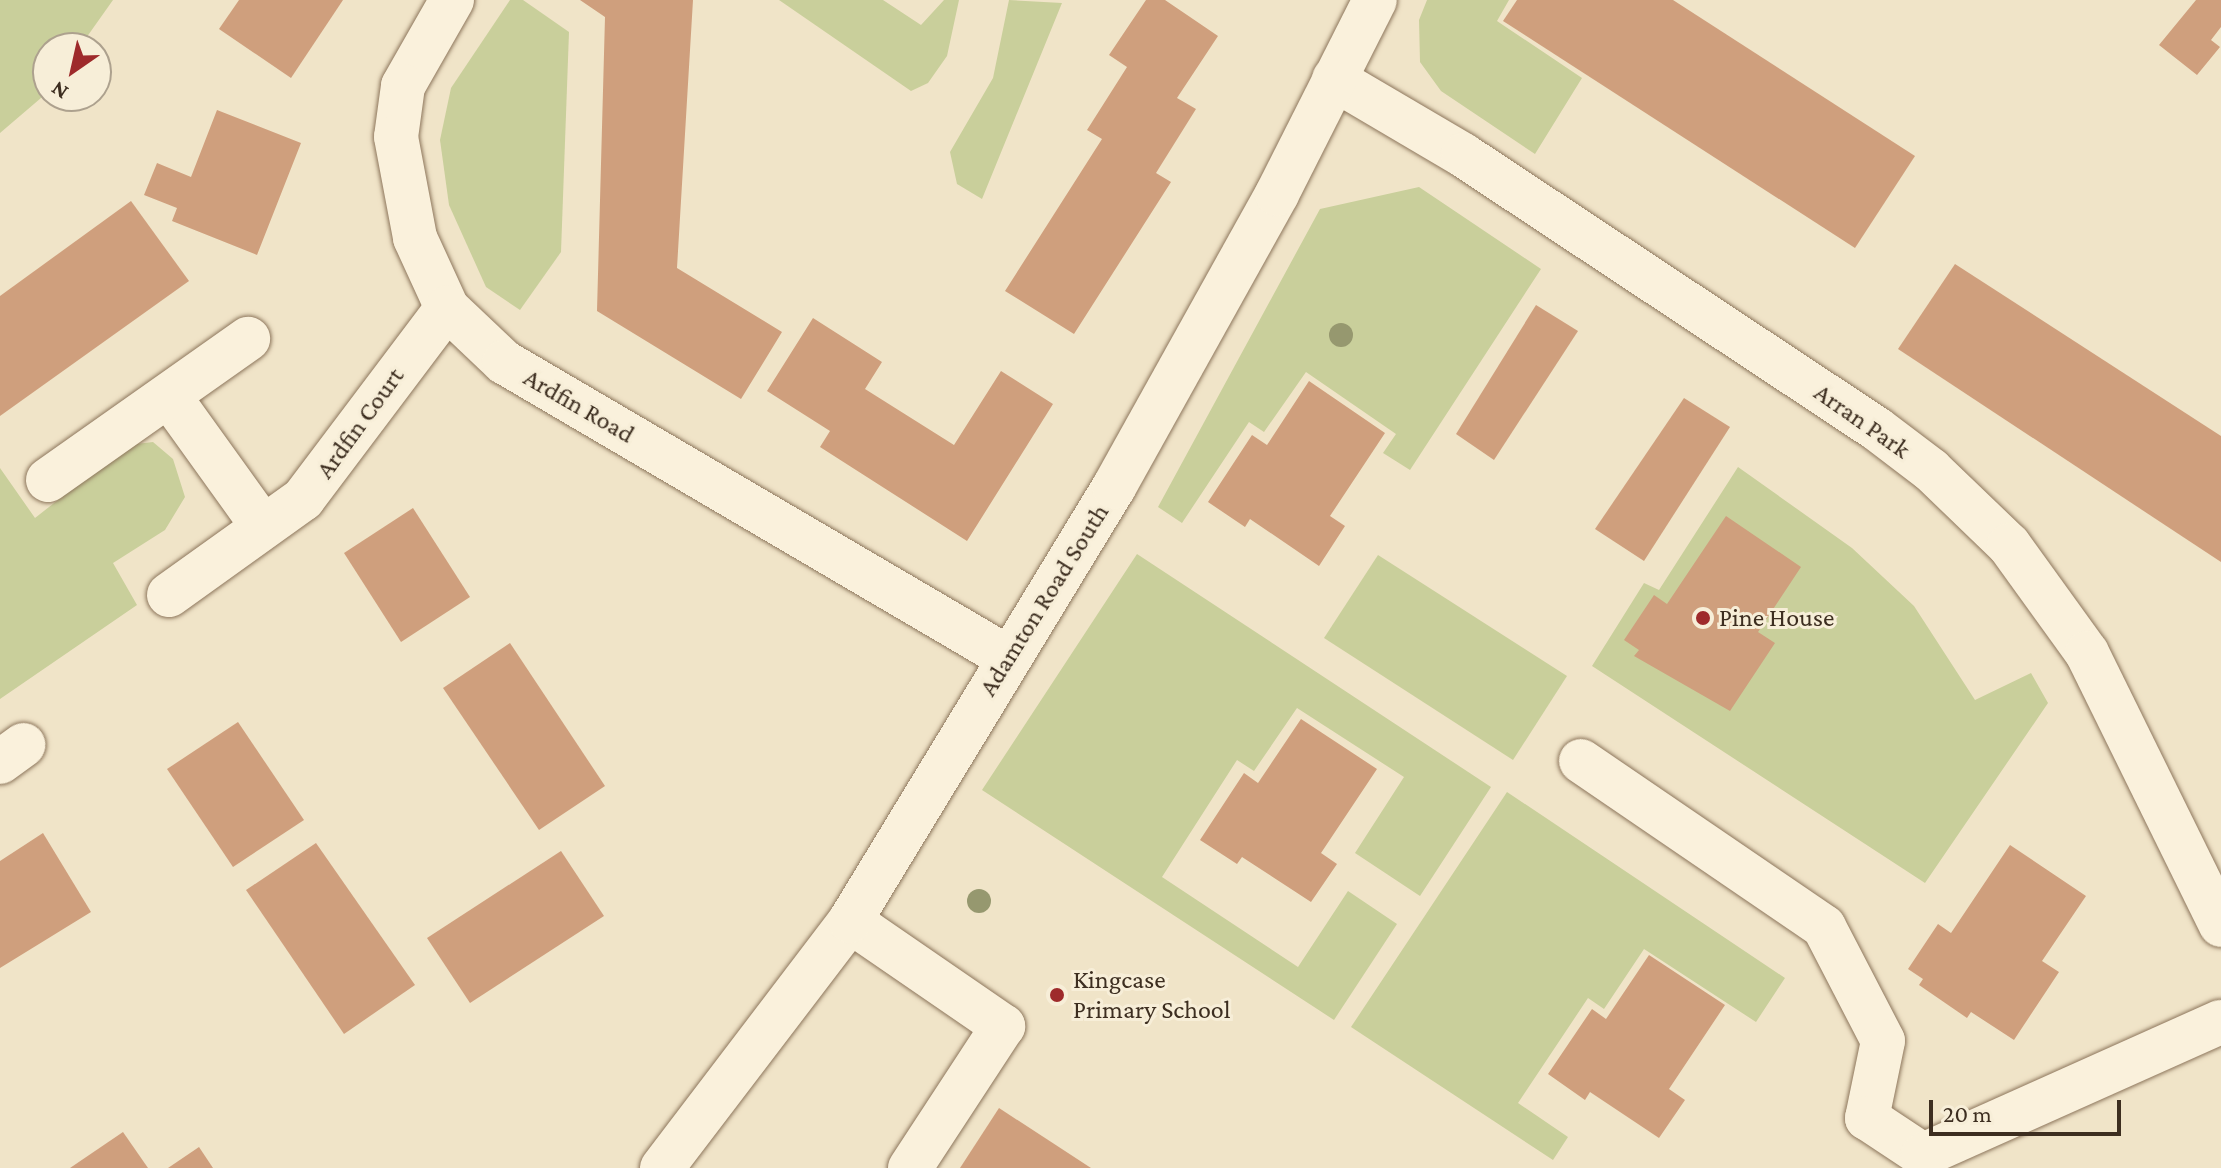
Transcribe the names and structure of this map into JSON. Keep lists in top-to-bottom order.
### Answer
{
  "streets": {
    "street": [
      "Ardfin Road",
      "Arran Park",
      "Ardfin Court",
      "Adamton Road South"
    ]
  },
  "crossings": [
    ["Ardfin Road", "Ardfin Court"],
    ["Ardfin Road", "Adamton Road South"],
    ["Arran Park", "Adamton Road South"]
  ],
  "places": ["Pine House", "Kingcase Primary School"],
  "scale_bar": "20 m",
  "north": "bottom left"
}
